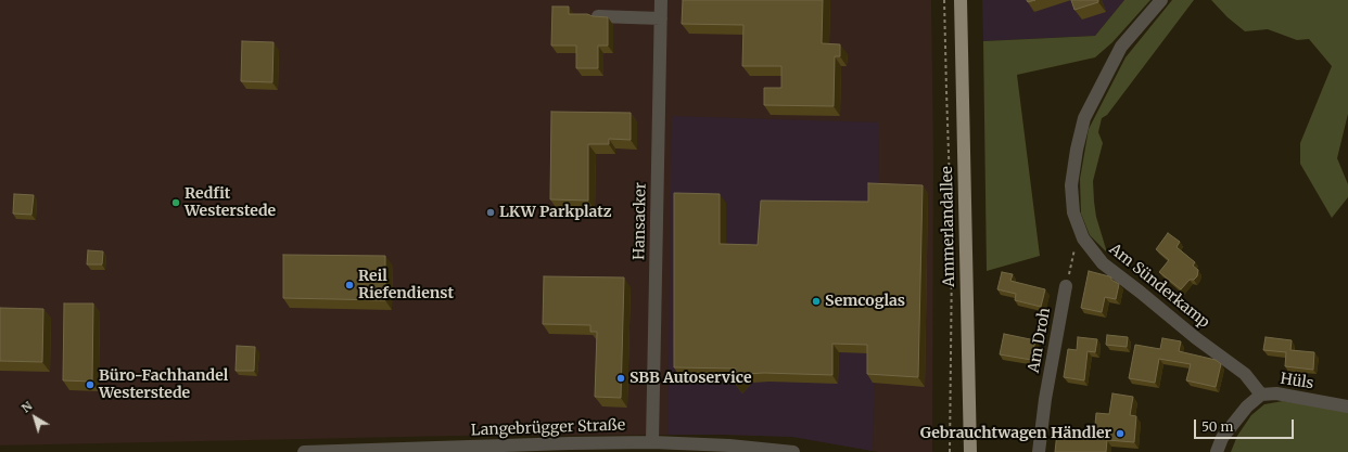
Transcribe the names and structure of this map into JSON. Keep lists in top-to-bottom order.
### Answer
{
  "streets": {
    "main road": ["Ammerlandallee"],
    "street": [
      "Hansacker",
      "Am Sünderkamp",
      "Am Droh",
      "Hüls",
      "Langebrügger Straße"
    ]
  },
  "crossings": [
    ["Hansacker", "Langebrügger Straße"],
    ["Am Sünderkamp", "Hüls"]
  ],
  "places": [
    "Redfit Westerstede",
    "LKW Parkplatz",
    "Reil Riefendienst",
    "Semcoglas",
    "SBB Autoservice",
    "Büro-Fachhandel Westerstede",
    "Gebrauchtwagen Händler"
  ],
  "scale_bar": "50 m",
  "north": "top left"
}
